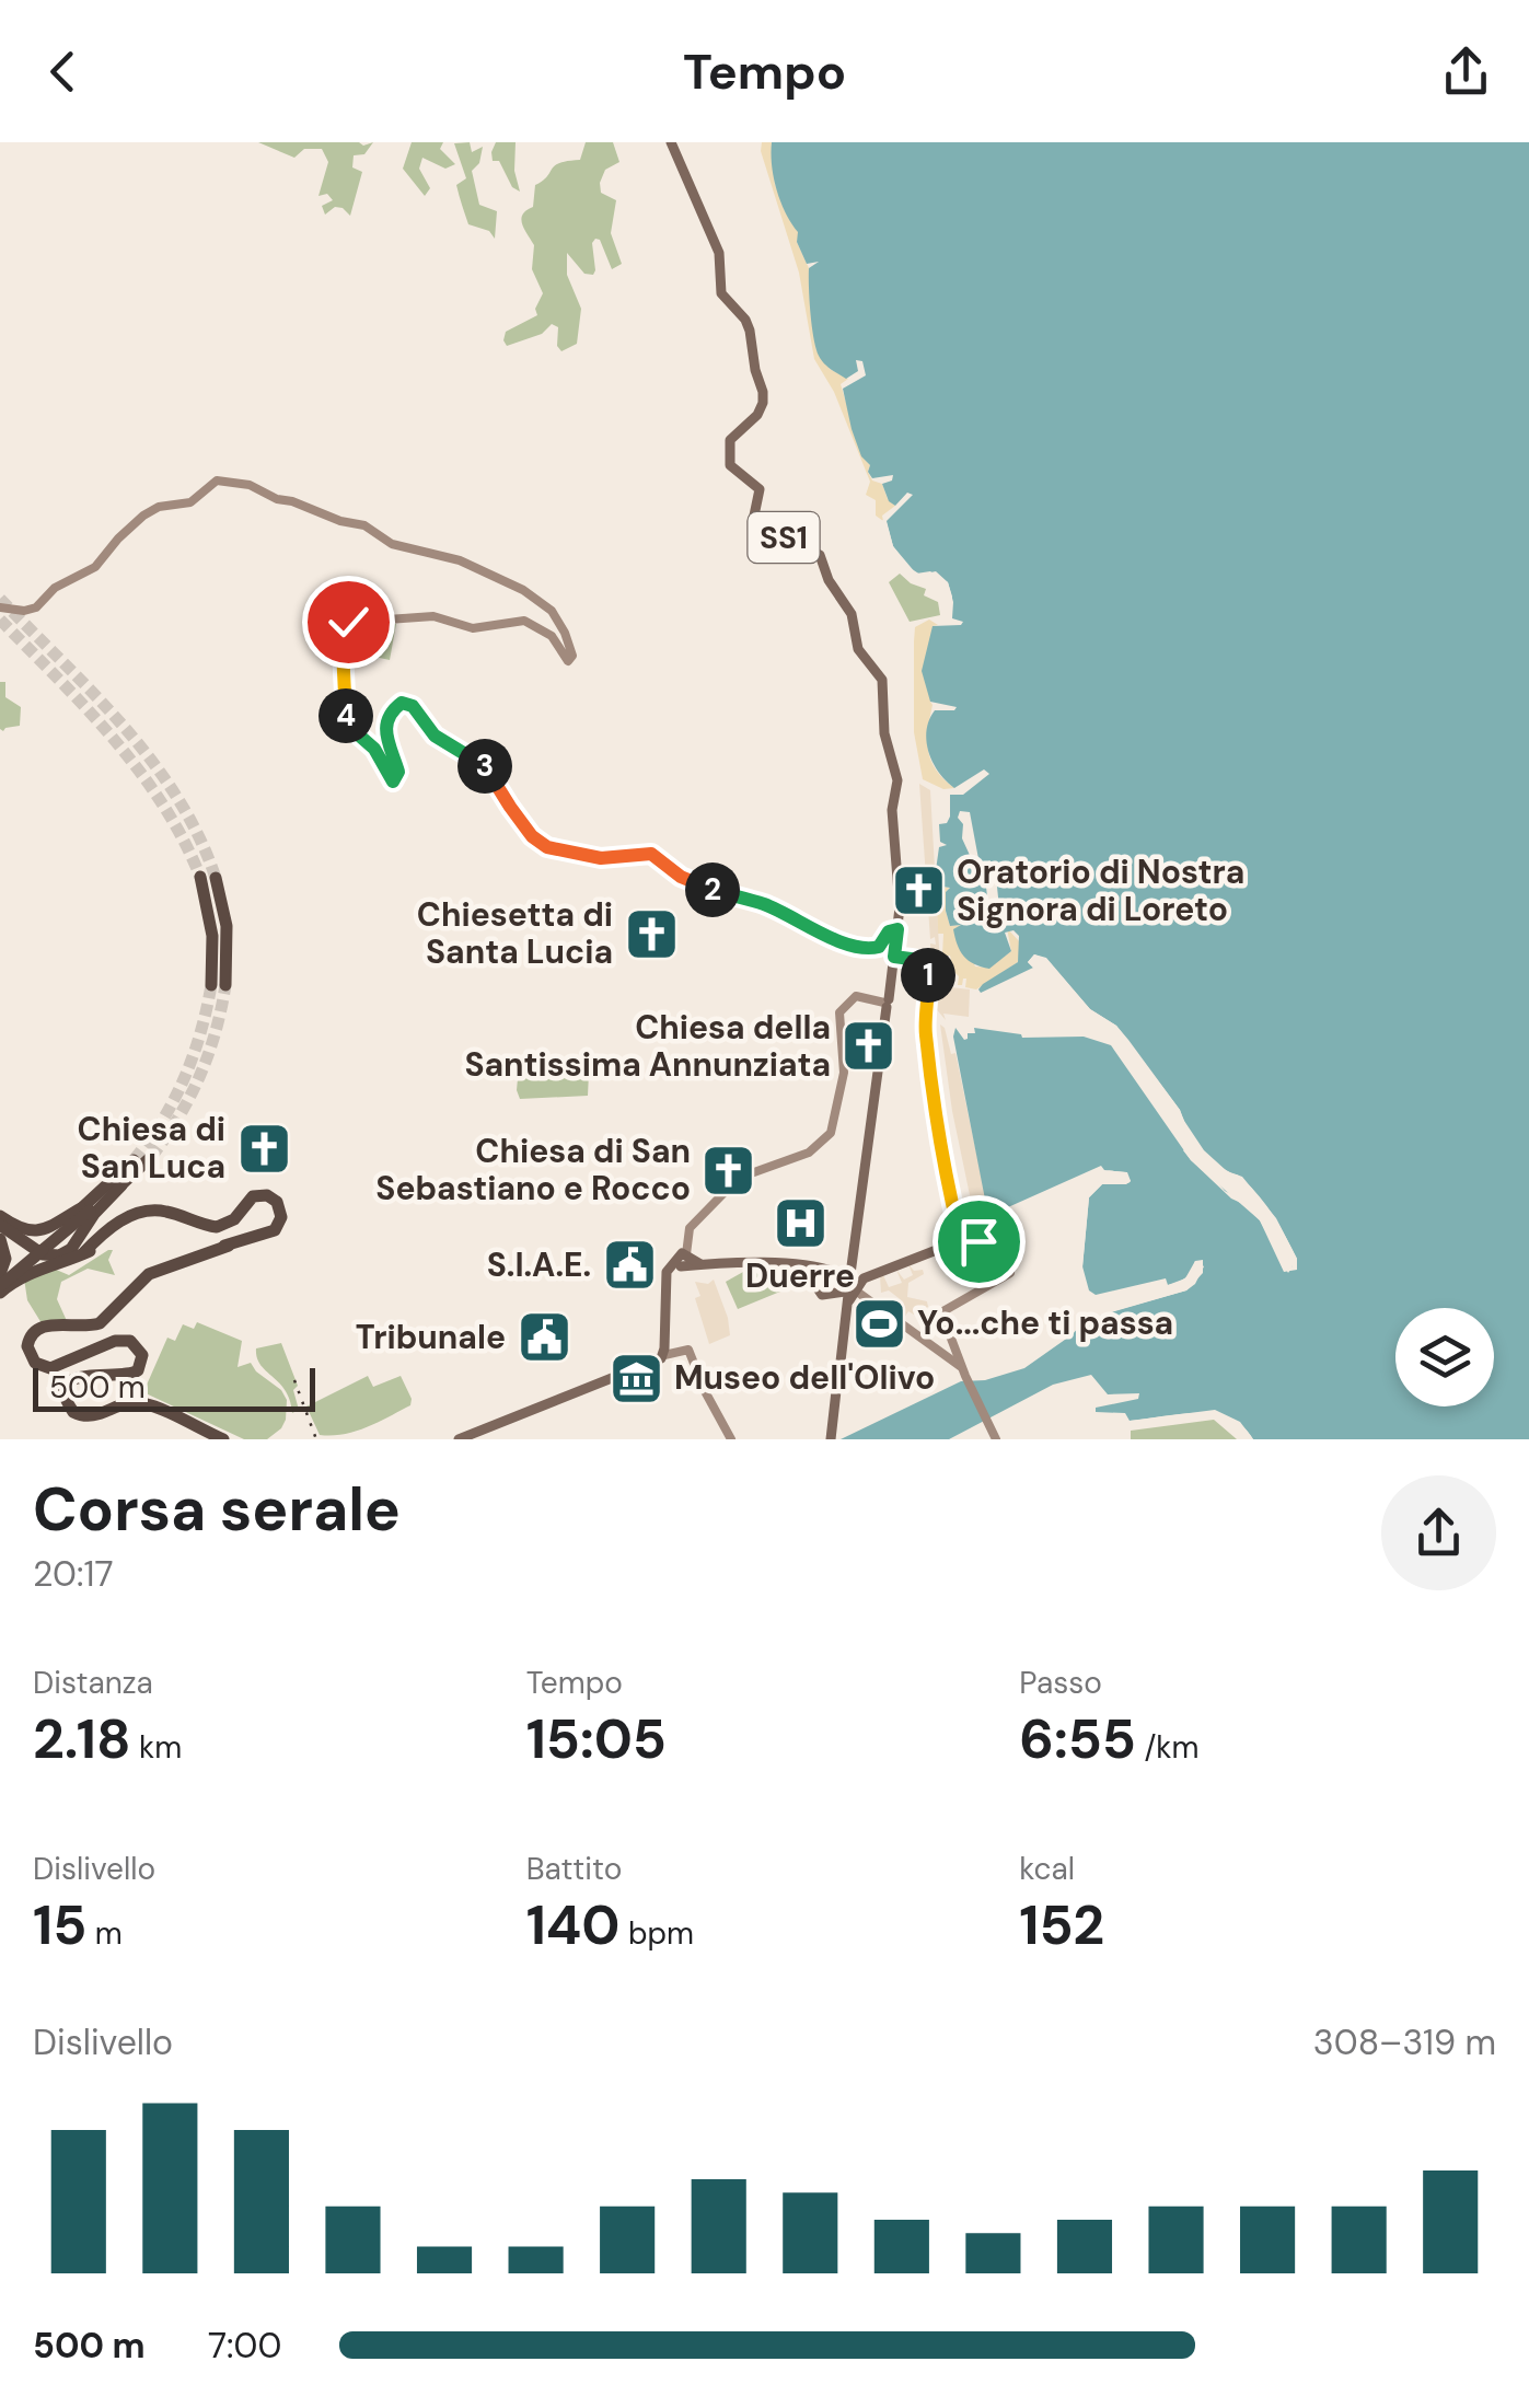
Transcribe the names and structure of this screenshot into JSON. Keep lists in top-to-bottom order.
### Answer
{
  "streets": {
    "main road": ["SS1"]
  },
  "places": {
    "church": [
      "Oratorio di Nostra Signora di Loreto",
      "Chiesetta di Santa Lucia",
      "Chiesa della Santissima Annunziata",
      "Chiesa di San Luca",
      "Chiesa di San Sebastiano e Rocco"
    ],
    "hospital": ["Duerre"],
    "public building": ["S.I.A.E.", "Tribunale"],
    "sports": ["Yo...che ti passa"],
    "museum": ["Museo dell'Olivo"]
  },
  "scale_bar": "500 m",
  "page": {
    "header": "Tempo",
    "pins": [
      "4",
      "3",
      "2",
      "1"
    ],
    "scale": "500 m",
    "heading": ["Corsa serale", "20:17"],
    "stats": [
      ["Distanza", "2.18 km"],
      ["Tempo", "15:05"],
      ["Passo", "6:55 /km"],
      ["Dislivello", "15 m"],
      ["Battito", "140 bpm"],
      ["kcal", "152"]
    ],
    "chart": ["Dislivello", "308–319 m"],
    "list": [
      {
        "name": "500 m",
        "note": "7:00"
      }
    ]
  }
}
